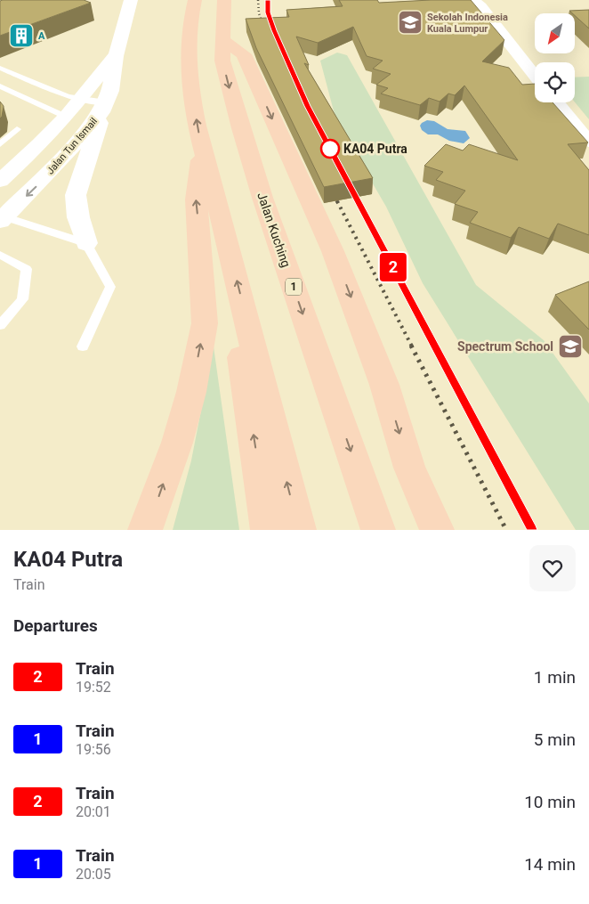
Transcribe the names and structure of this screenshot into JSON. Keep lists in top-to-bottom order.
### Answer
{
  "streets": {
    "highway": ["Jalan Kuching", "1"],
    "street": ["Jalan Tun Ismail"]
  },
  "places": {
    "school or university": ["Sekolah Indonesia Kuala Lumpur", "Spectrum School"],
    "building": ["A"],
    "other": ["KA04 Putra"]
  },
  "north": "bottom left",
  "page": {
    "on_map": "2",
    "heading": [
      ["KA04 Putra", "Train"],
      "Departures"
    ],
    "list": [
      {
        "mark": "2",
        "name": "Train",
        "note": "19:52",
        "value": "1 min"
      },
      {
        "mark": "1",
        "name": "Train",
        "note": "19:56",
        "value": "5 min"
      },
      {
        "mark": "2",
        "name": "Train",
        "note": "20:01",
        "value": "10 min"
      },
      {
        "mark": "1",
        "name": "Train",
        "note": "20:05",
        "value": "14 min"
      }
    ]
  }
}
